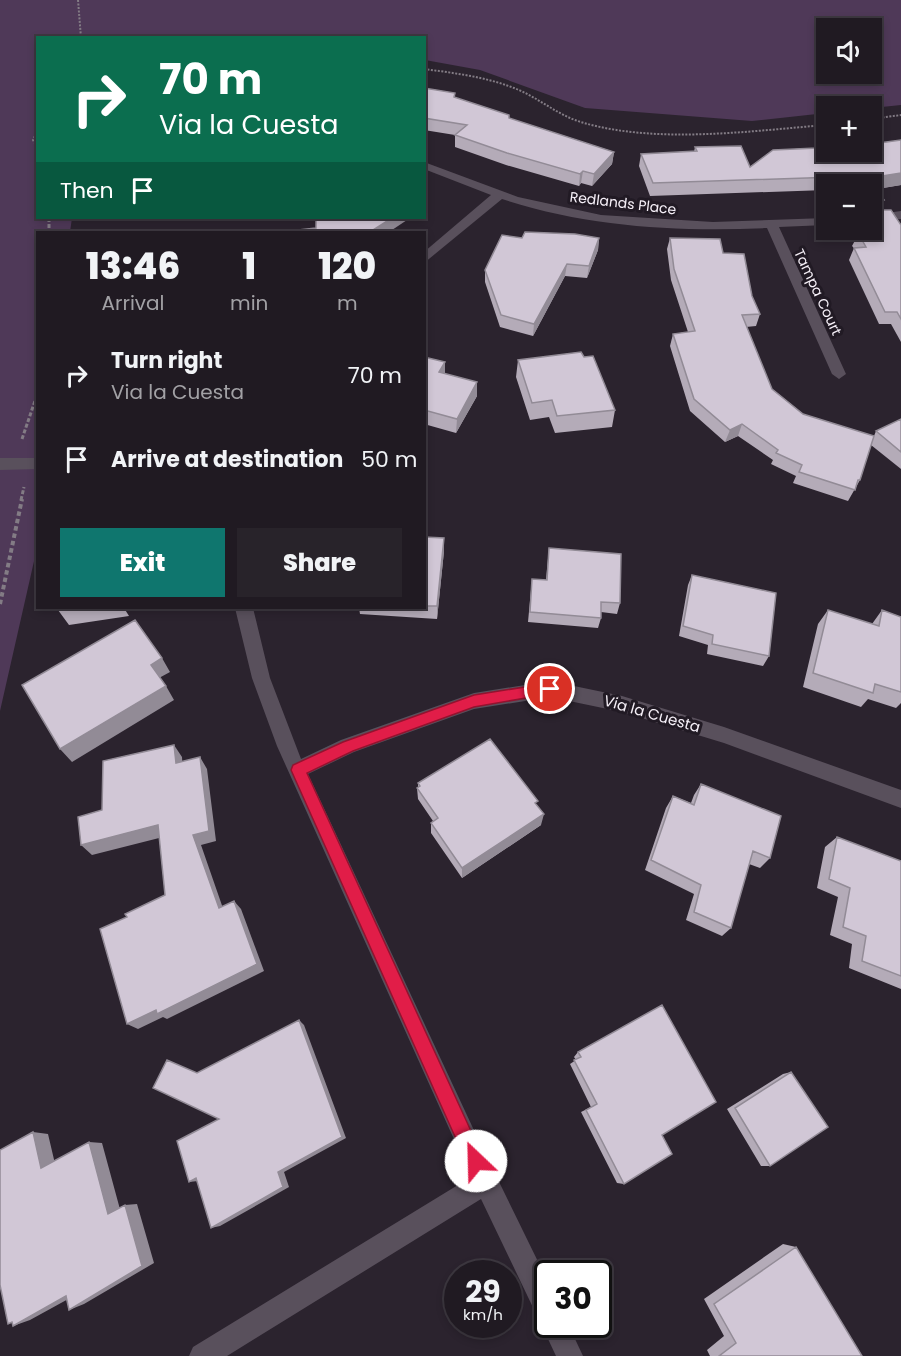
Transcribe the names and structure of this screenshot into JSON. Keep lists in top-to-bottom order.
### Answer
{
  "streets": {
    "street": ["Redlands Place", "Tampa Court", "Via la Cuesta"]
  },
  "crossings": [
    ["Redlands Place", "Tampa Court"]
  ],
  "page": {
    "map_buttons": ["+", "−"],
    "turn": ["70 m", "Via la Cuesta"],
    "then": "Then",
    "eta": [
      "13:46",
      "Arrival",
      "1",
      "min",
      "120",
      "m"
    ],
    "list": [
      {
        "name": "Turn right",
        "note": "Via la Cuesta",
        "value": "70 m"
      },
      {
        "name": "Arrive at destination",
        "value": "50 m"
      }
    ],
    "buttons": ["Exit", "Share"],
    "speed": "29 km/h",
    "limit": "30"
  }
}
